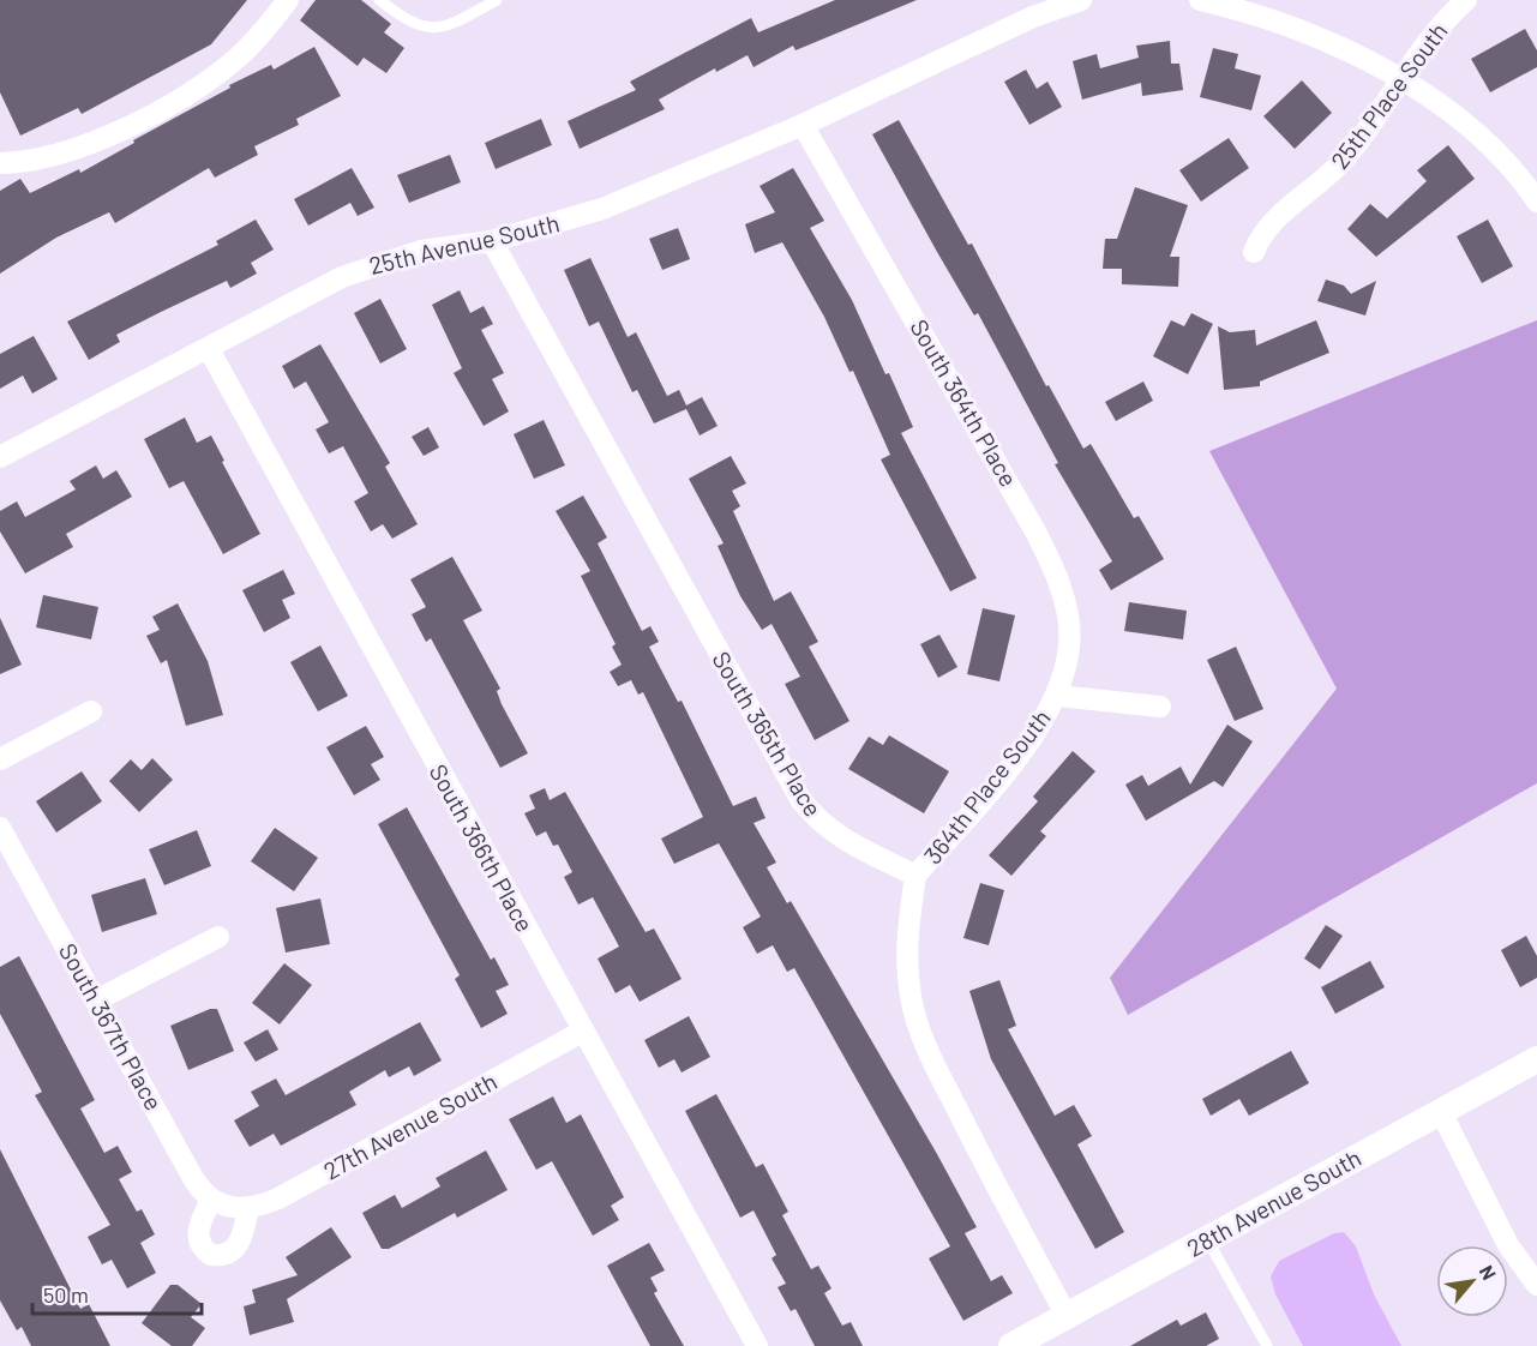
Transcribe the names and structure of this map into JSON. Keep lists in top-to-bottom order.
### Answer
{
  "streets": {
    "street": [
      "25th Place South",
      "25th Avenue South",
      "South 364th Place",
      "South 365th Place",
      "364th Place South",
      "South 366th Place",
      "South 367th Place",
      "27th Avenue South",
      "28th Avenue South"
    ]
  },
  "crossings": [
    ["25th Avenue South", "South 364th Place"],
    ["25th Avenue South", "South 365th Place"],
    ["25th Avenue South", "South 366th Place"],
    ["South 364th Place", "364th Place South"],
    ["South 365th Place", "364th Place South"],
    ["South 366th Place", "27th Avenue South"],
    ["South 367th Place", "27th Avenue South"]
  ],
  "scale_bar": "50 m",
  "north": "top right"
}
